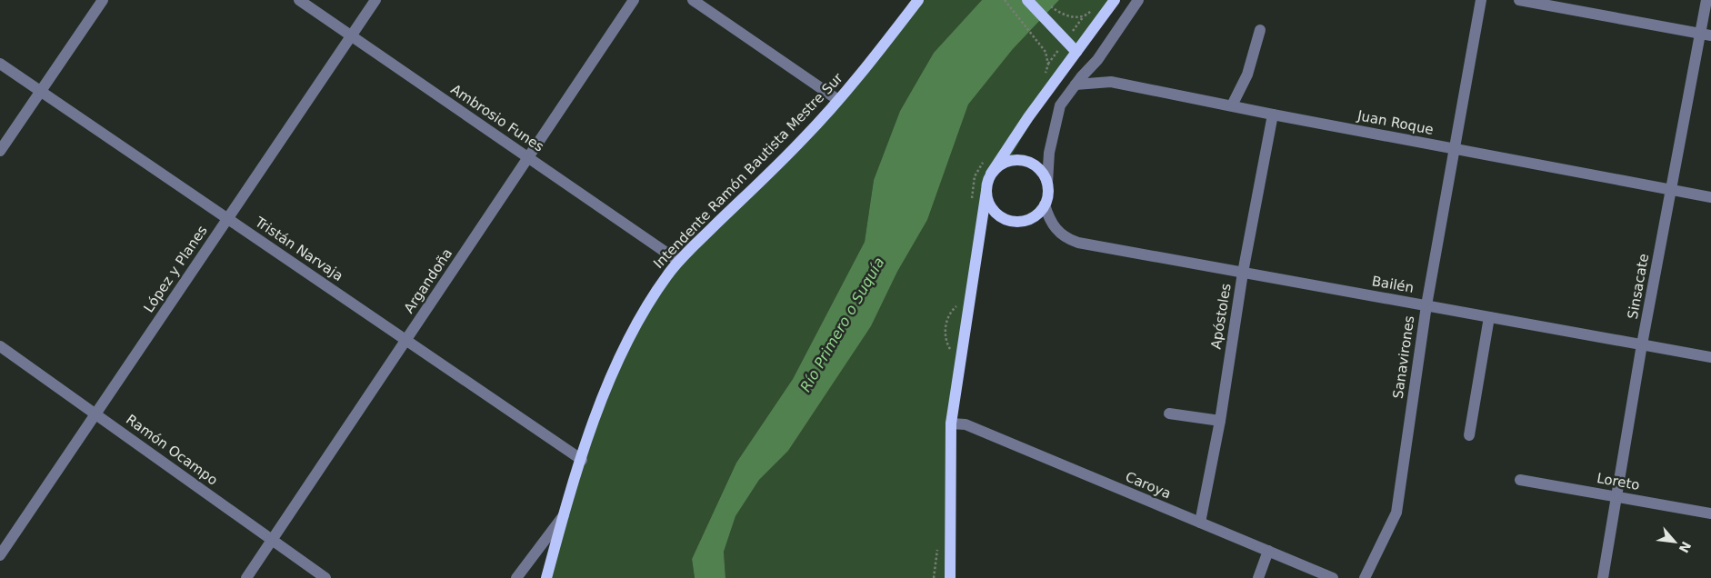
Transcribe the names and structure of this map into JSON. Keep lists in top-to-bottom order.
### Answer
{
  "streets": {
    "main road": ["Intendente Ramón Bautista Mestre Sur"],
    "street": [
      "Ambrosio Funes",
      "Juan Roque",
      "Tristán Narvaja",
      "López y Planes",
      "Argandoña",
      "Bailén",
      "Sinsacate",
      "Apóstoles",
      "Sanavirones",
      "Ramón Ocampo",
      "Loreto",
      "Caroya"
    ]
  },
  "crossings": [
    ["Ambrosio Funes", "Intendente Ramón Bautista Mestre Sur"],
    ["Ambrosio Funes", "López y Planes"],
    ["Ambrosio Funes", "Argandoña"],
    ["Juan Roque", "Sinsacate"],
    ["Juan Roque", "Apóstoles"],
    ["Juan Roque", "Sanavirones"],
    ["Intendente Ramón Bautista Mestre Sur", "Tristán Narvaja"],
    ["Tristán Narvaja", "López y Planes"],
    ["Tristán Narvaja", "Argandoña"],
    ["López y Planes", "Ramón Ocampo"],
    ["Argandoña", "Ramón Ocampo"],
    ["Bailén", "Sinsacate"],
    ["Bailén", "Apóstoles"],
    ["Bailén", "Sanavirones"],
    ["Sinsacate", "Loreto"],
    ["Apóstoles", "Caroya"]
  ],
  "water": ["Río Primero o Suquía"],
  "north": "bottom right"
}
